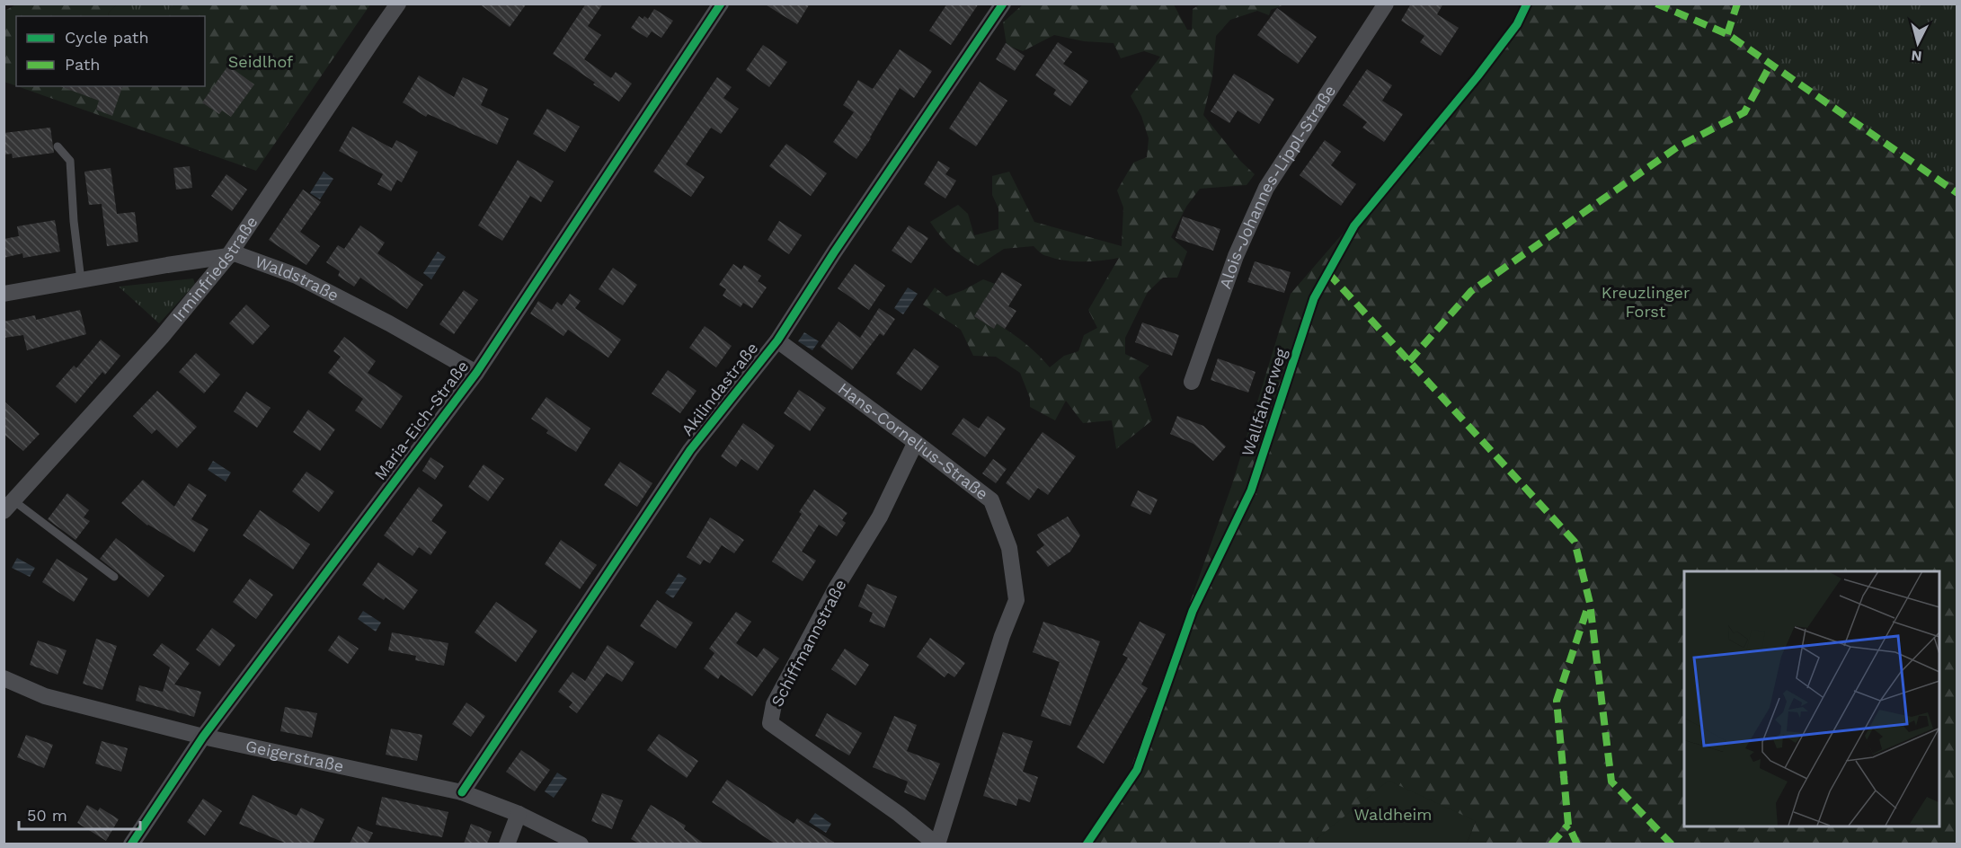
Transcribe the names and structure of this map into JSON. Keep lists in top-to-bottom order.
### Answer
{
  "streets": {
    "street": [
      "Alois-Johannes-Lippl-Straße",
      "Irminfriedstraße",
      "Waldstraße",
      "Akilindastraße",
      "Maria-Eich-Straße",
      "Hans-Cornelius-Straße",
      "Schiffmannstraße",
      "Geigerstraße"
    ],
    "cycle path": ["Wallfahrerweg"]
  },
  "crossings": [
    ["Irminfriedstraße", "Waldstraße"],
    ["Waldstraße", "Maria-Eich-Straße"],
    ["Akilindastraße", "Hans-Cornelius-Straße"],
    ["Akilindastraße", "Geigerstraße"],
    ["Maria-Eich-Straße", "Geigerstraße"],
    ["Hans-Cornelius-Straße", "Schiffmannstraße"]
  ],
  "parks": ["Seidlhof", "Kreuzlinger Forst", "Waldheim"],
  "legend": ["Cycle path", "Path"],
  "scale_bar": "50 m",
  "north": "bottom"
}
